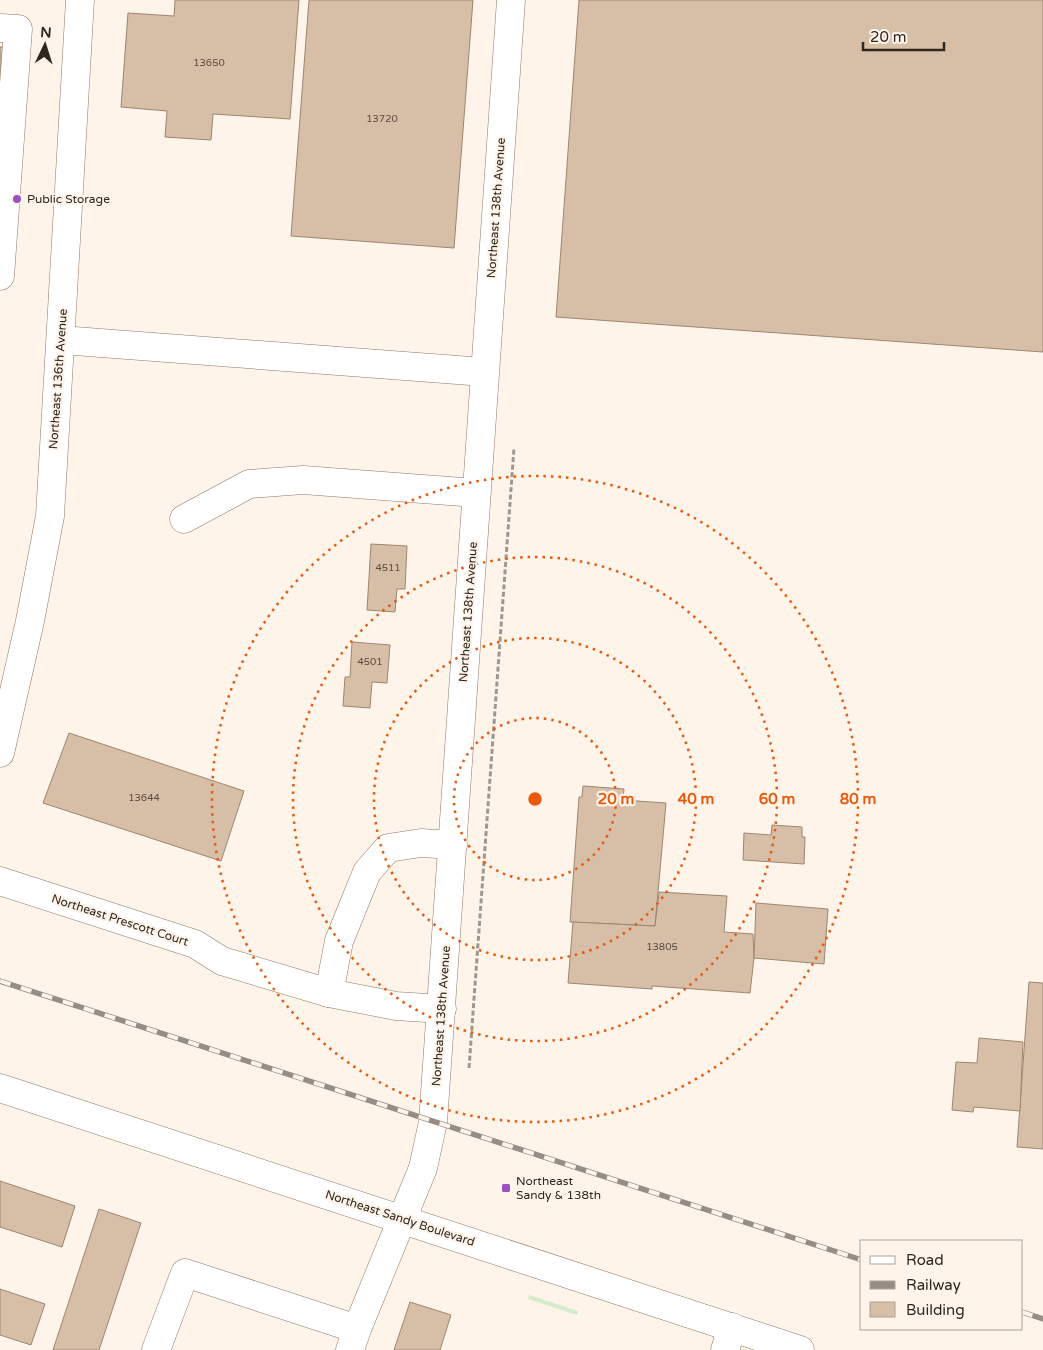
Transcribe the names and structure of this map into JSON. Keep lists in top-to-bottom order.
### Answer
{
  "streets": {
    "street": [
      "Northeast 138th Avenue",
      "Northeast 136th Avenue",
      "Northeast Prescott Court",
      "Northeast Sandy Boulevard"
    ]
  },
  "crossings": [
    ["Northeast 138th Avenue", "Northeast Prescott Court"],
    ["Northeast 138th Avenue", "Northeast Sandy Boulevard"]
  ],
  "places": {
    "other": ["Public Storage"],
    "transit": ["Northeast Sandy & 138th"]
  },
  "house_numbers": [
    "13650",
    "13720",
    "4511",
    "4501",
    "13644",
    "13805"
  ],
  "legend": ["Road", "Railway", "Building"],
  "scale_bar": "20 m",
  "north": "top",
  "rings": [
    "20 m",
    "40 m",
    "60 m",
    "80 m"
  ]
}
